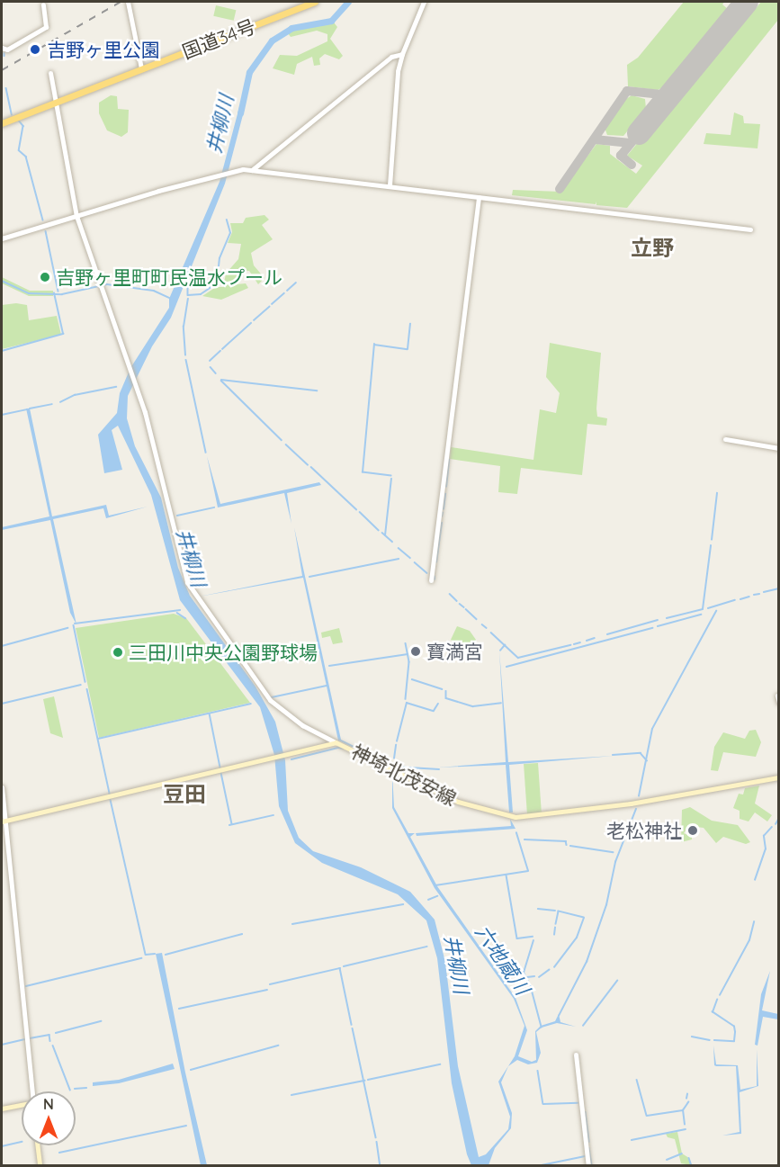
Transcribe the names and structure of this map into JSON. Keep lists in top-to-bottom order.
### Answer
{
  "streets": {
    "highway": ["国道34号"],
    "main road": ["神埼北茂安線"]
  },
  "districts": ["立野", "豆田"],
  "water": ["井柳川", "六地蔵川"],
  "places": [
    "吉野ヶ里公園",
    "吉野ヶ里町町民温水プール",
    "寶満宮",
    "三田川中央公園野球場",
    "老松神社"
  ],
  "north": "top"
}
